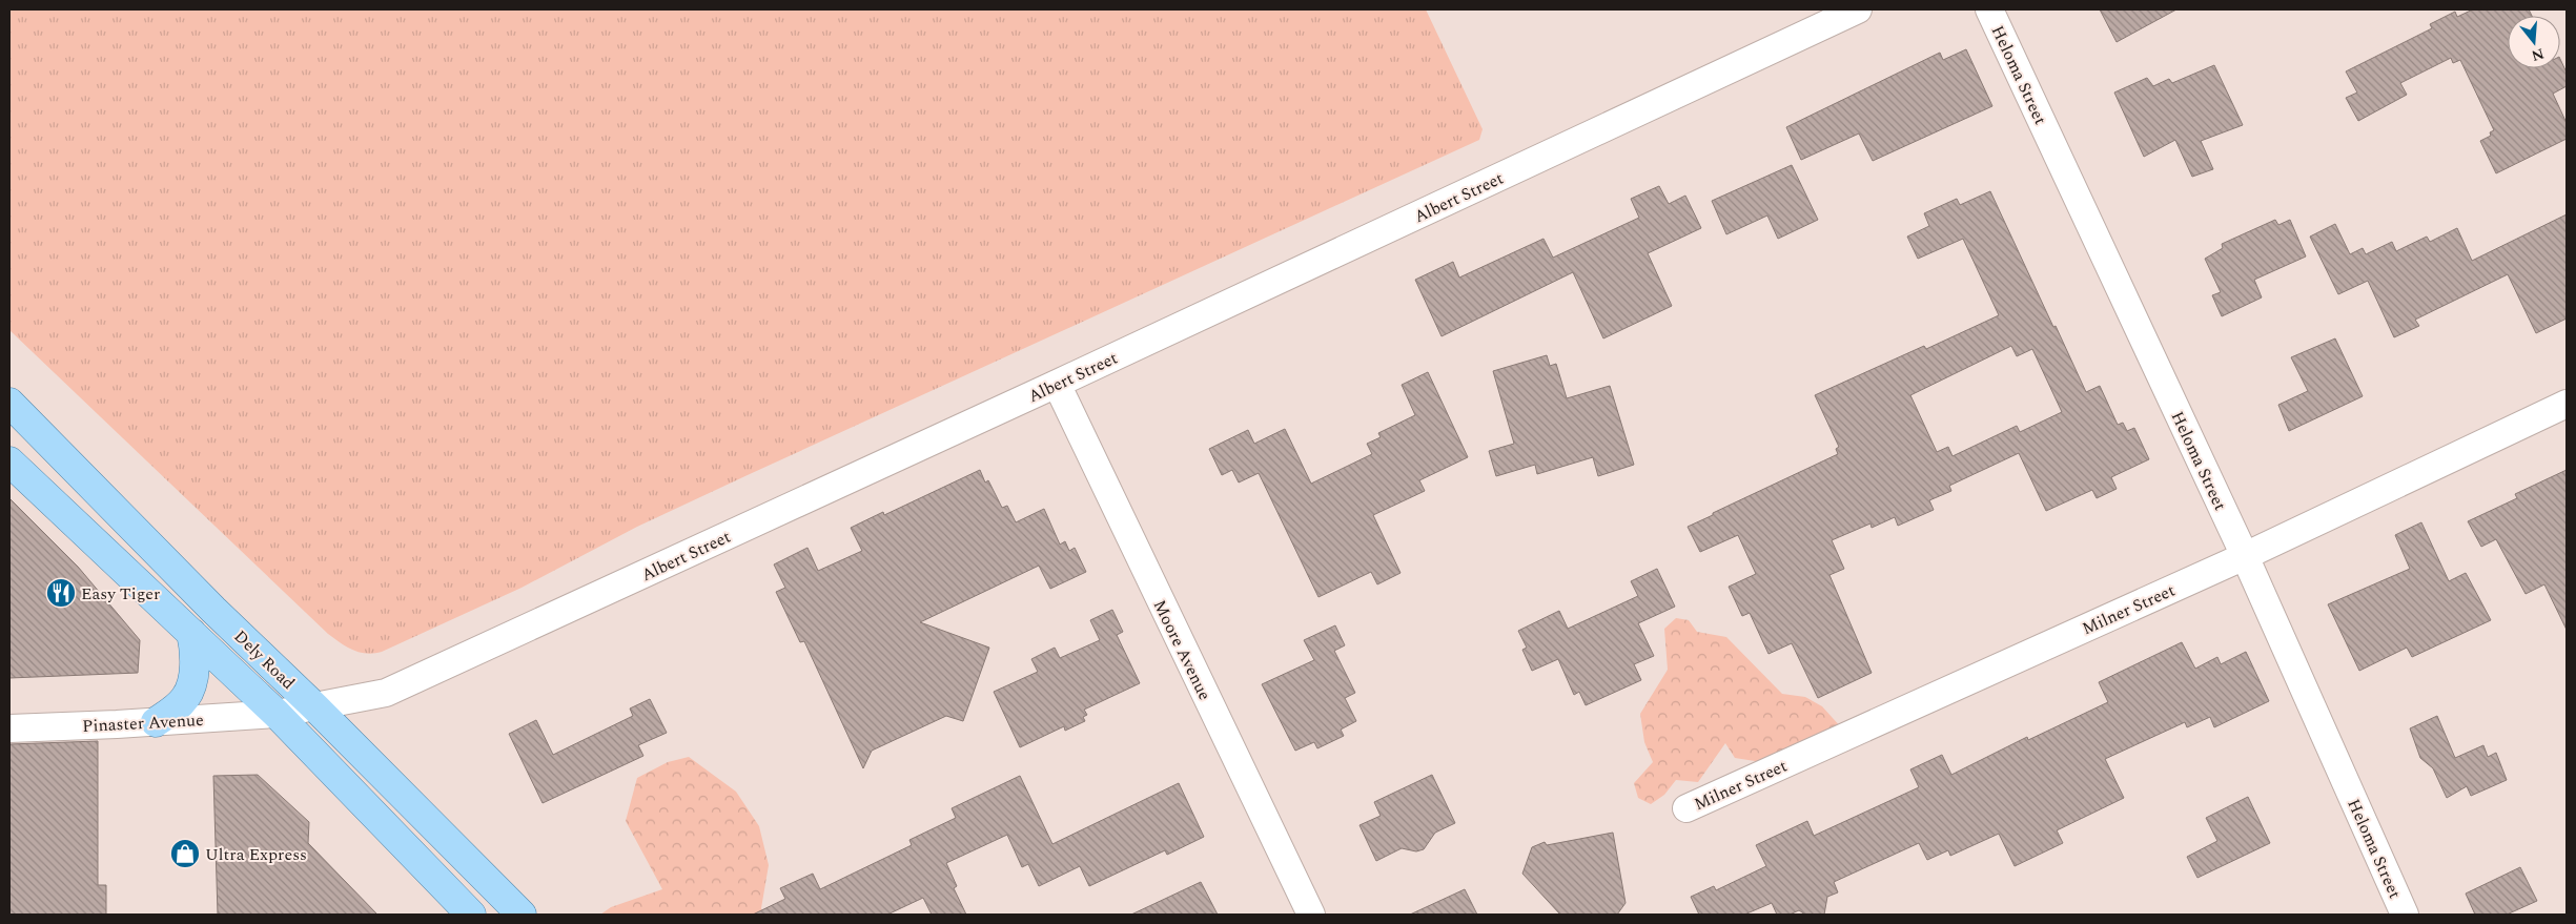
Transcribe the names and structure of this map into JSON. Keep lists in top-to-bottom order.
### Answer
{
  "streets": {
    "main road": ["Dely Road"],
    "street": [
      "Heloma Street",
      "Albert Street",
      "Milner Street",
      "Moore Avenue",
      "Pinaster Avenue"
    ]
  },
  "crossings": [
    ["Heloma Street", "Milner Street"],
    ["Albert Street", "Moore Avenue"],
    ["Albert Street", "Dely Road"],
    ["Albert Street", "Pinaster Avenue"],
    ["Dely Road", "Pinaster Avenue"]
  ],
  "places": {
    "restaurant": ["Easy Tiger"],
    "shop": ["Ultra Express"]
  },
  "north": "bottom"
}
